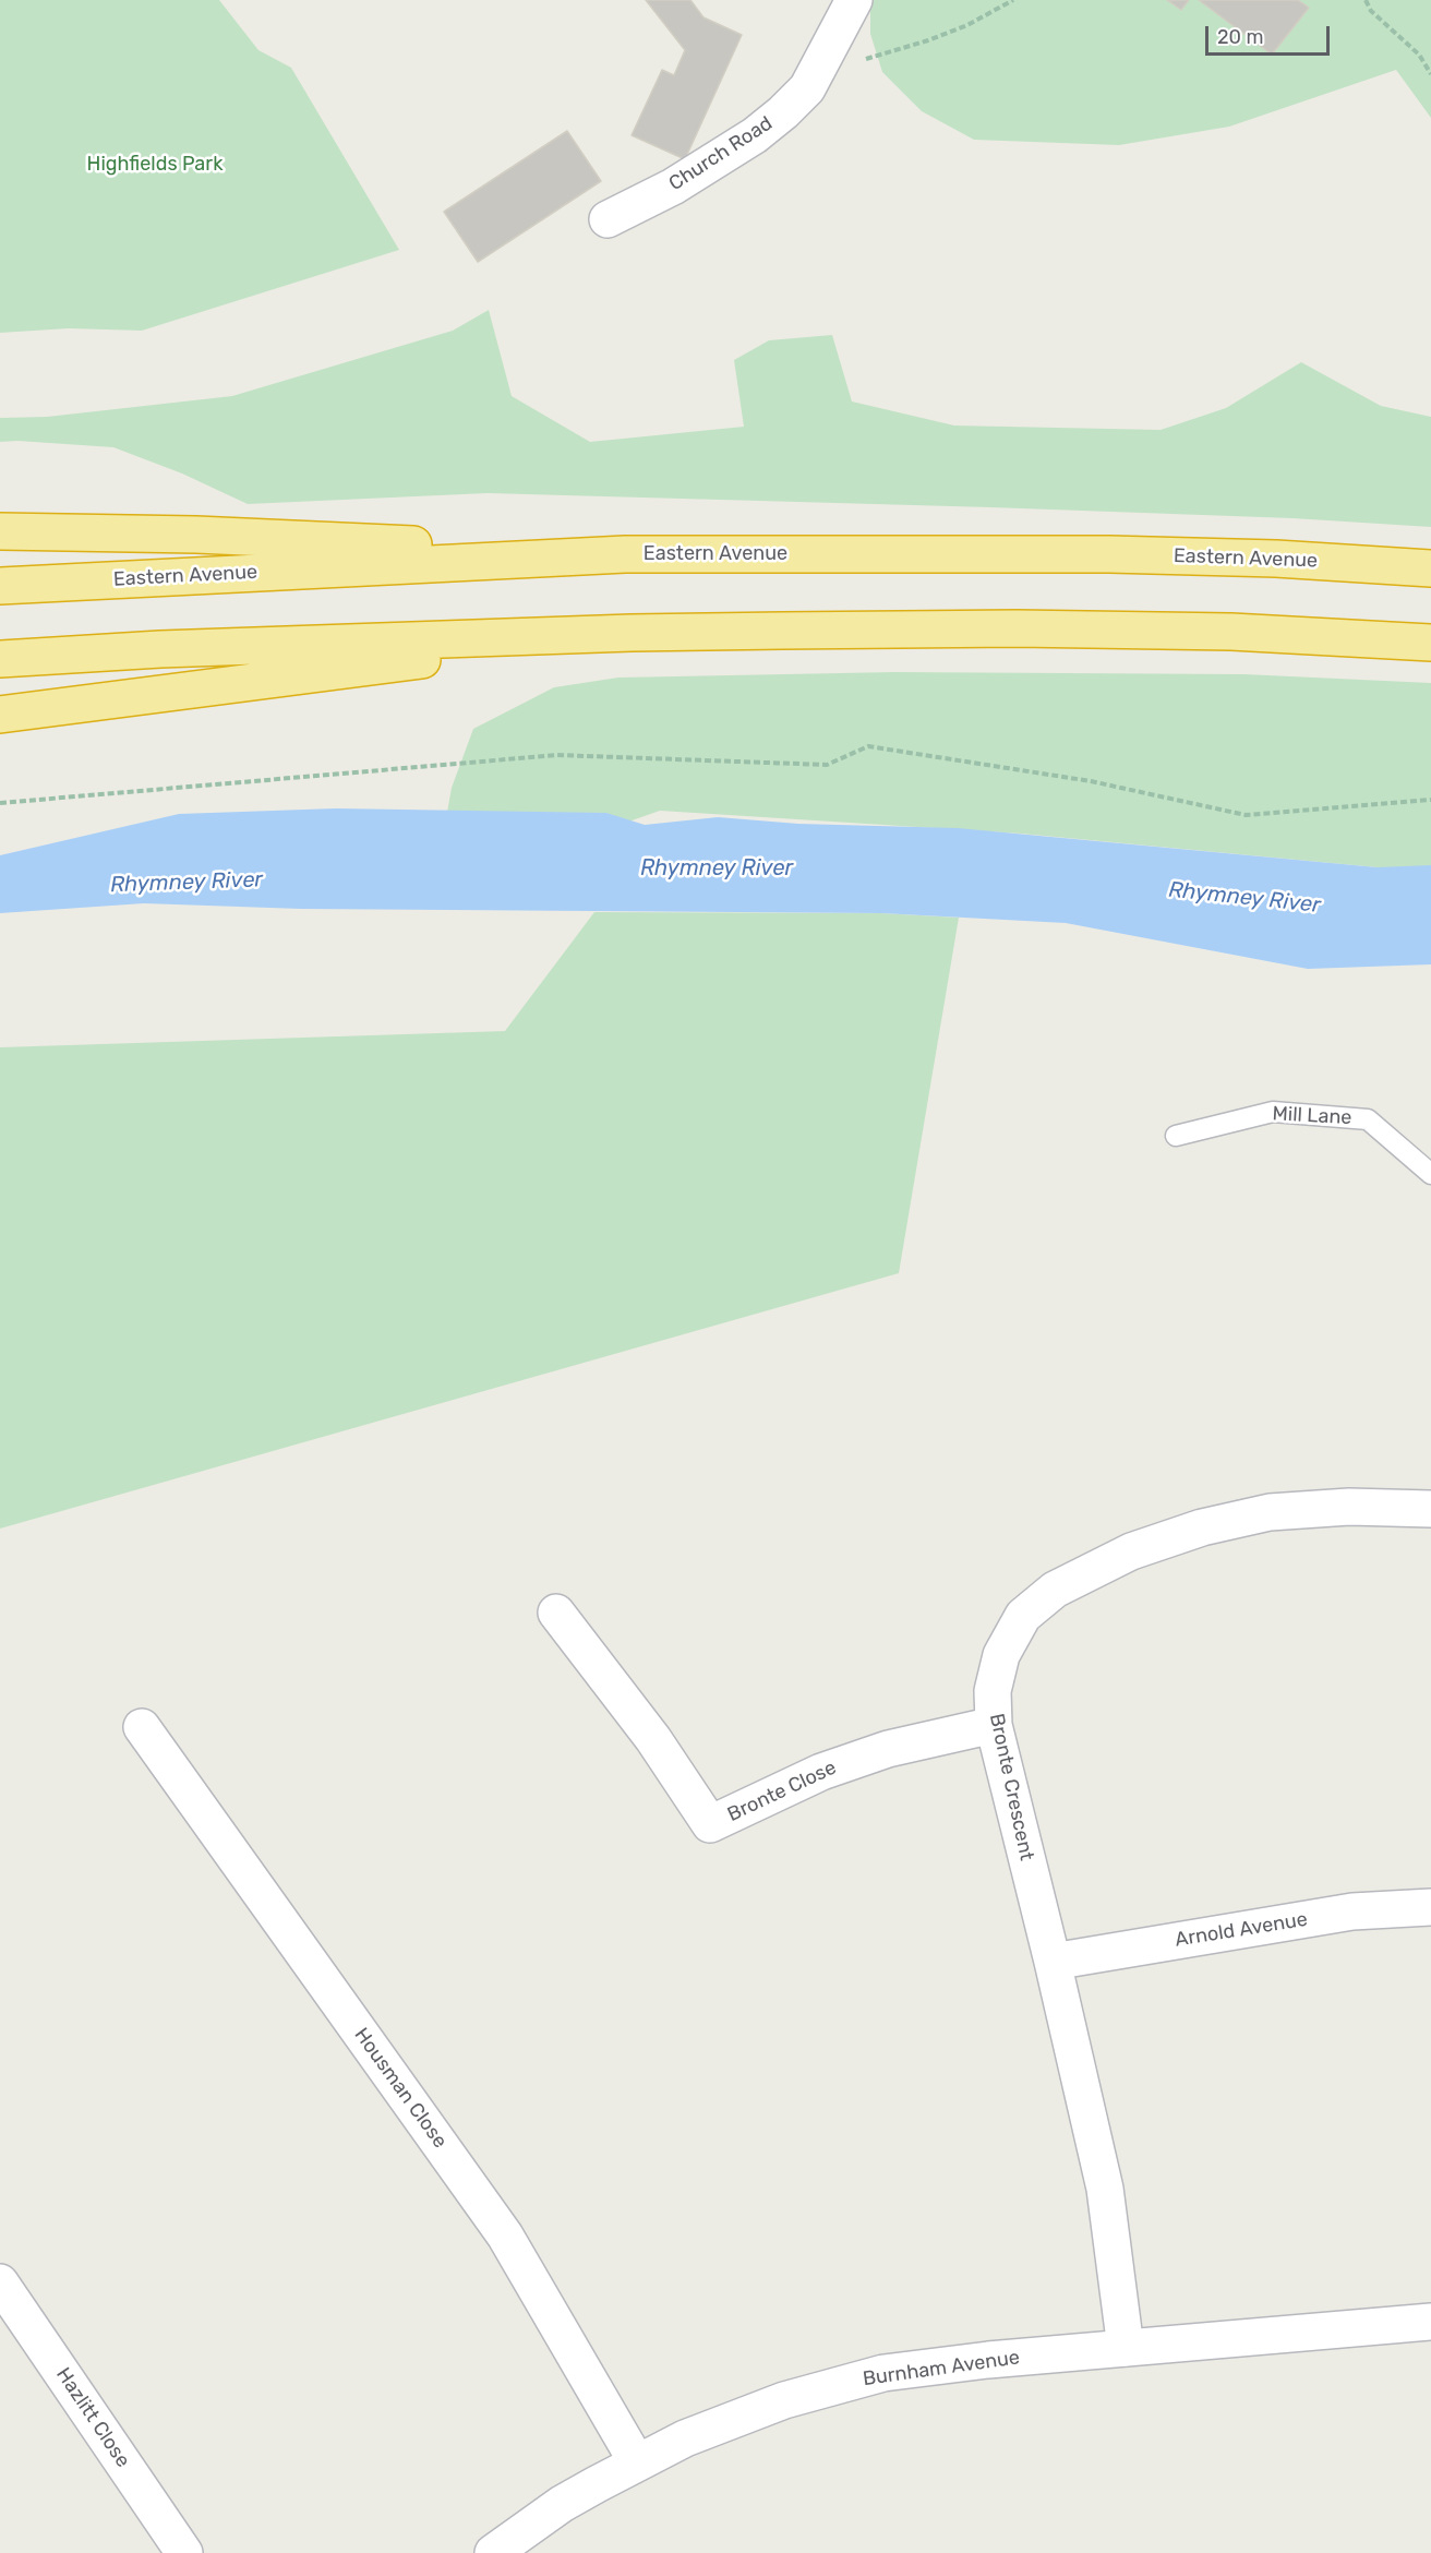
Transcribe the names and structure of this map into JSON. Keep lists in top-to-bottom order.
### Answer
{
  "streets": {
    "highway": ["Eastern Avenue"],
    "street": [
      "Church Road",
      "Bronte Crescent",
      "Bronte Close",
      "Arnold Avenue",
      "Housman Close",
      "Burnham Avenue",
      "Hazlitt Close"
    ],
    "lane": ["Mill Lane"]
  },
  "crossings": [
    ["Bronte Crescent", "Bronte Close"],
    ["Bronte Crescent", "Arnold Avenue"],
    ["Bronte Crescent", "Burnham Avenue"],
    ["Housman Close", "Burnham Avenue"]
  ],
  "water": ["Rhymney River"],
  "parks": ["Highfields Park"],
  "scale_bar": "20 m"
}
